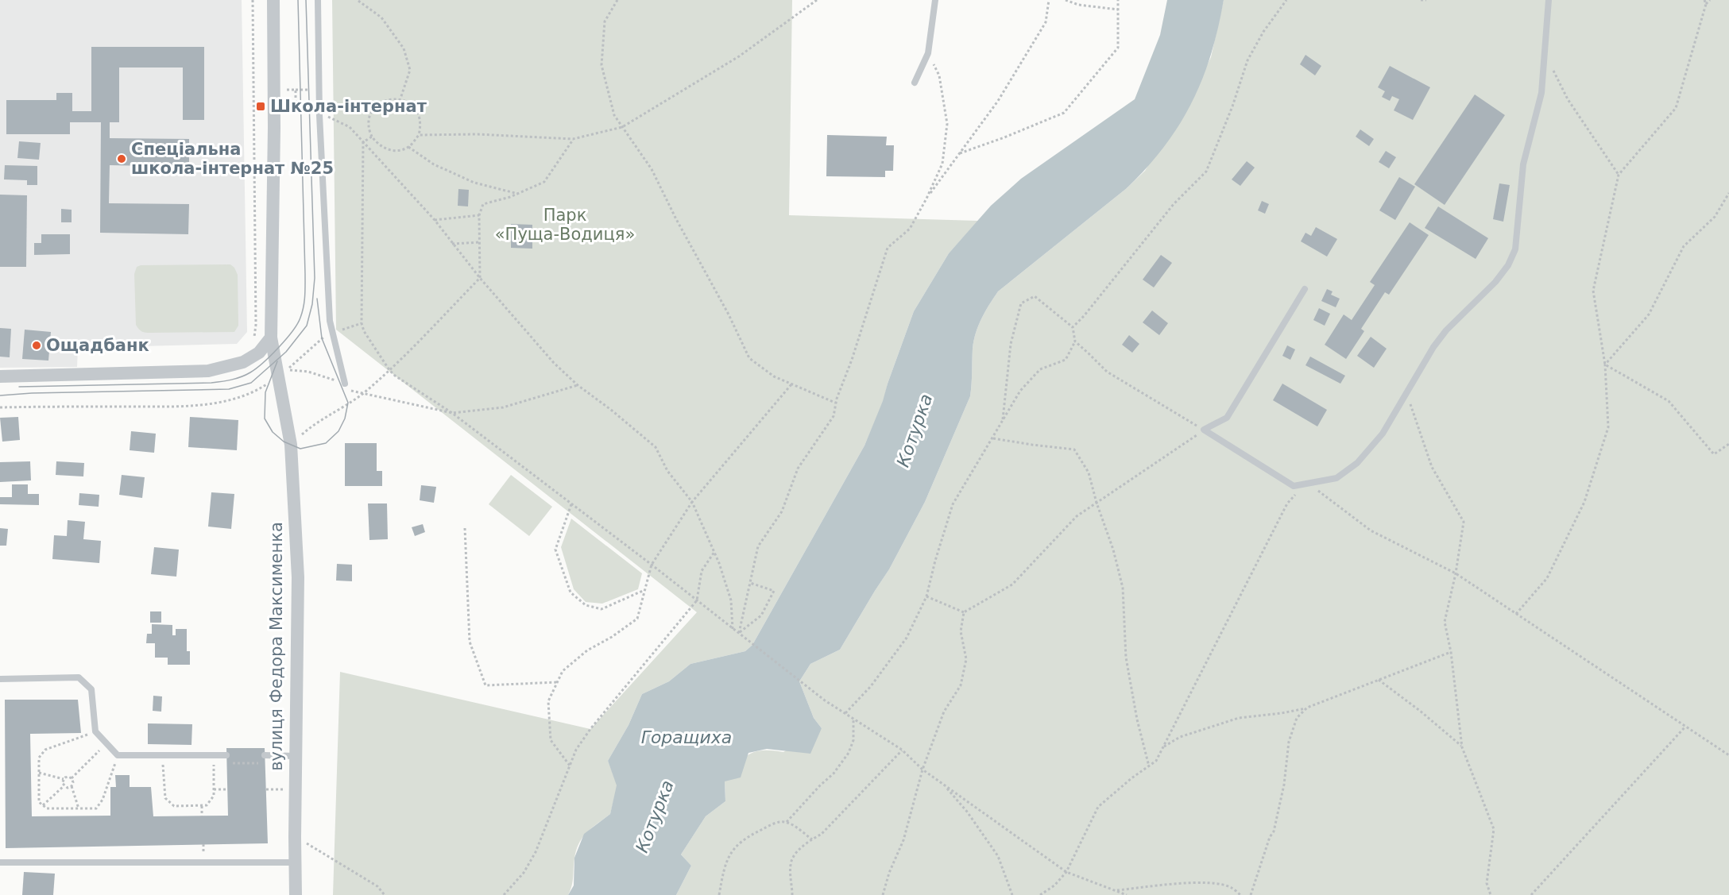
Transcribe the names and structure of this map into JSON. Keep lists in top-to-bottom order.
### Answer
{
  "streets": {
    "street": ["вулиця Федора Максименка"]
  },
  "water": ["Котурка", "Горащиха"],
  "parks": ["Парк «Пуща-Водиця»"],
  "places": {
    "transit": ["Школа-інтернат"],
    "other": ["Спеціальна школа-інтернат №25", "Ощадбанк"]
  }
}
